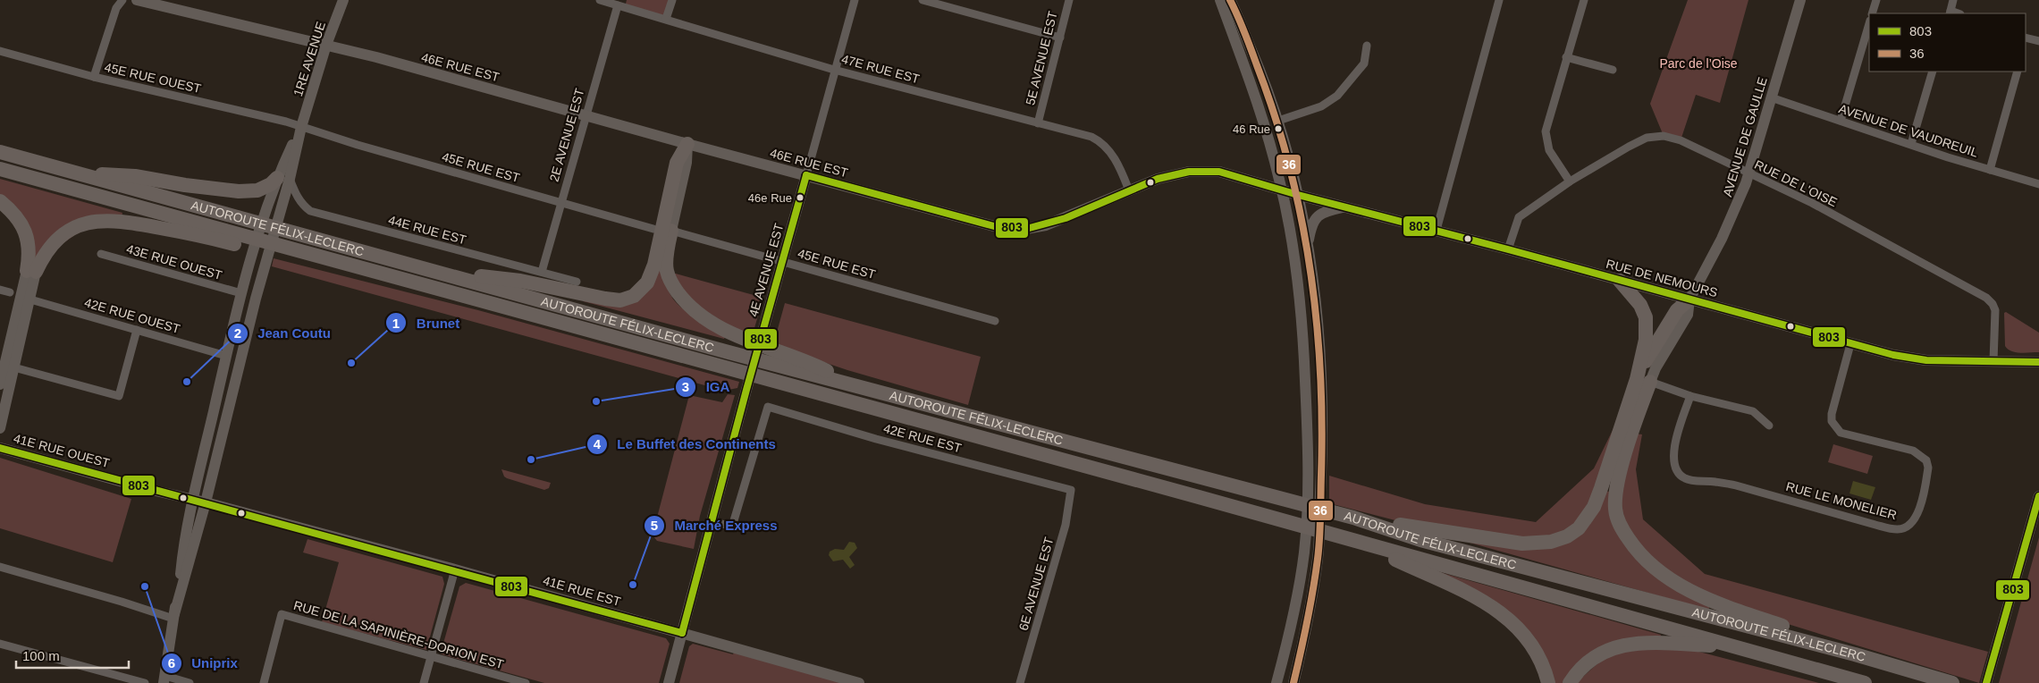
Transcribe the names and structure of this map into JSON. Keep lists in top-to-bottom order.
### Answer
{
  "streets": {
    "highway": ["AUTOROUTE FÉLIX-LECLERC"],
    "street": [
      "5E AVENUE EST",
      "1RE AVENUE",
      "46E RUE EST",
      "47E RUE EST",
      "45E RUE OUEST",
      "AVENUE DE VAUDREUIL",
      "2E AVENUE EST",
      "AVENUE DE GAULLE",
      "45E RUE EST",
      "RUE DE L'OISE",
      "44E RUE EST",
      "43E RUE OUEST",
      "4E AVENUE EST",
      "RUE DE NEMOURS",
      "42E RUE OUEST",
      "42E RUE EST",
      "41E RUE OUEST",
      "RUE LE MONELIER",
      "6E AVENUE EST",
      "41E RUE EST",
      "RUE DE LA SAPINIÈRE-DORION EST"
    ]
  },
  "crossings": [
    ["5E AVENUE EST", "47E RUE EST"],
    ["1RE AVENUE", "46E RUE EST"],
    ["1RE AVENUE", "45E RUE OUEST"],
    ["1RE AVENUE", "45E RUE EST"],
    ["1RE AVENUE", "44E RUE EST"],
    ["1RE AVENUE", "43E RUE OUEST"],
    ["1RE AVENUE", "42E RUE OUEST"],
    ["1RE AVENUE", "41E RUE OUEST"],
    ["1RE AVENUE", "41E RUE EST"],
    ["46E RUE EST", "47E RUE EST"],
    ["46E RUE EST", "2E AVENUE EST"],
    ["46E RUE EST", "4E AVENUE EST"],
    ["46E RUE EST", "RUE DE NEMOURS"],
    ["47E RUE EST", "2E AVENUE EST"],
    ["47E RUE EST", "4E AVENUE EST"],
    ["45E RUE OUEST", "45E RUE EST"],
    ["AVENUE DE VAUDREUIL", "AVENUE DE GAULLE"],
    ["2E AVENUE EST", "45E RUE EST"],
    ["2E AVENUE EST", "44E RUE EST"],
    ["AVENUE DE GAULLE", "RUE DE L'OISE"],
    ["AVENUE DE GAULLE", "RUE DE NEMOURS"],
    ["45E RUE EST", "4E AVENUE EST"],
    ["RUE DE L'OISE", "RUE DE NEMOURS"],
    ["4E AVENUE EST", "42E RUE EST"],
    ["4E AVENUE EST", "41E RUE EST"],
    ["RUE DE NEMOURS", "RUE LE MONELIER"],
    ["42E RUE EST", "6E AVENUE EST"],
    ["41E RUE OUEST", "41E RUE EST"]
  ],
  "parks": ["Parc de l’Oise"],
  "places": [
    "46 Rue",
    "46e Rue",
    "Brunet",
    "Jean Coutu",
    "IGA",
    "Le Buffet des Continents",
    "Marché Express",
    "Uniprix"
  ],
  "lines": ["transit line 36", "transit line 803"],
  "legend": ["803", "36"],
  "scale_bar": "100 m"
}
